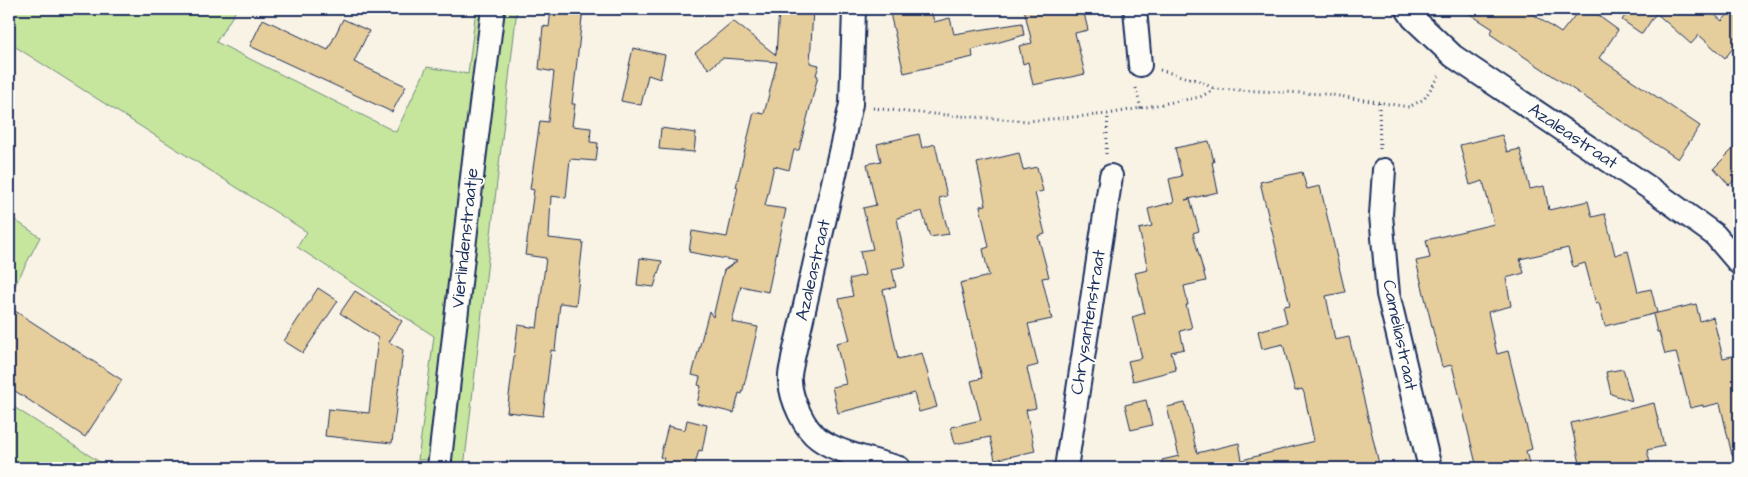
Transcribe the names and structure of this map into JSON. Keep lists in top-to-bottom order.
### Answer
{
  "streets": {
    "street": [
      "Azaleastraat",
      "Vierlindenstraatje",
      "Chrysantenstraat",
      "Cameliastraat"
    ]
  }
}
